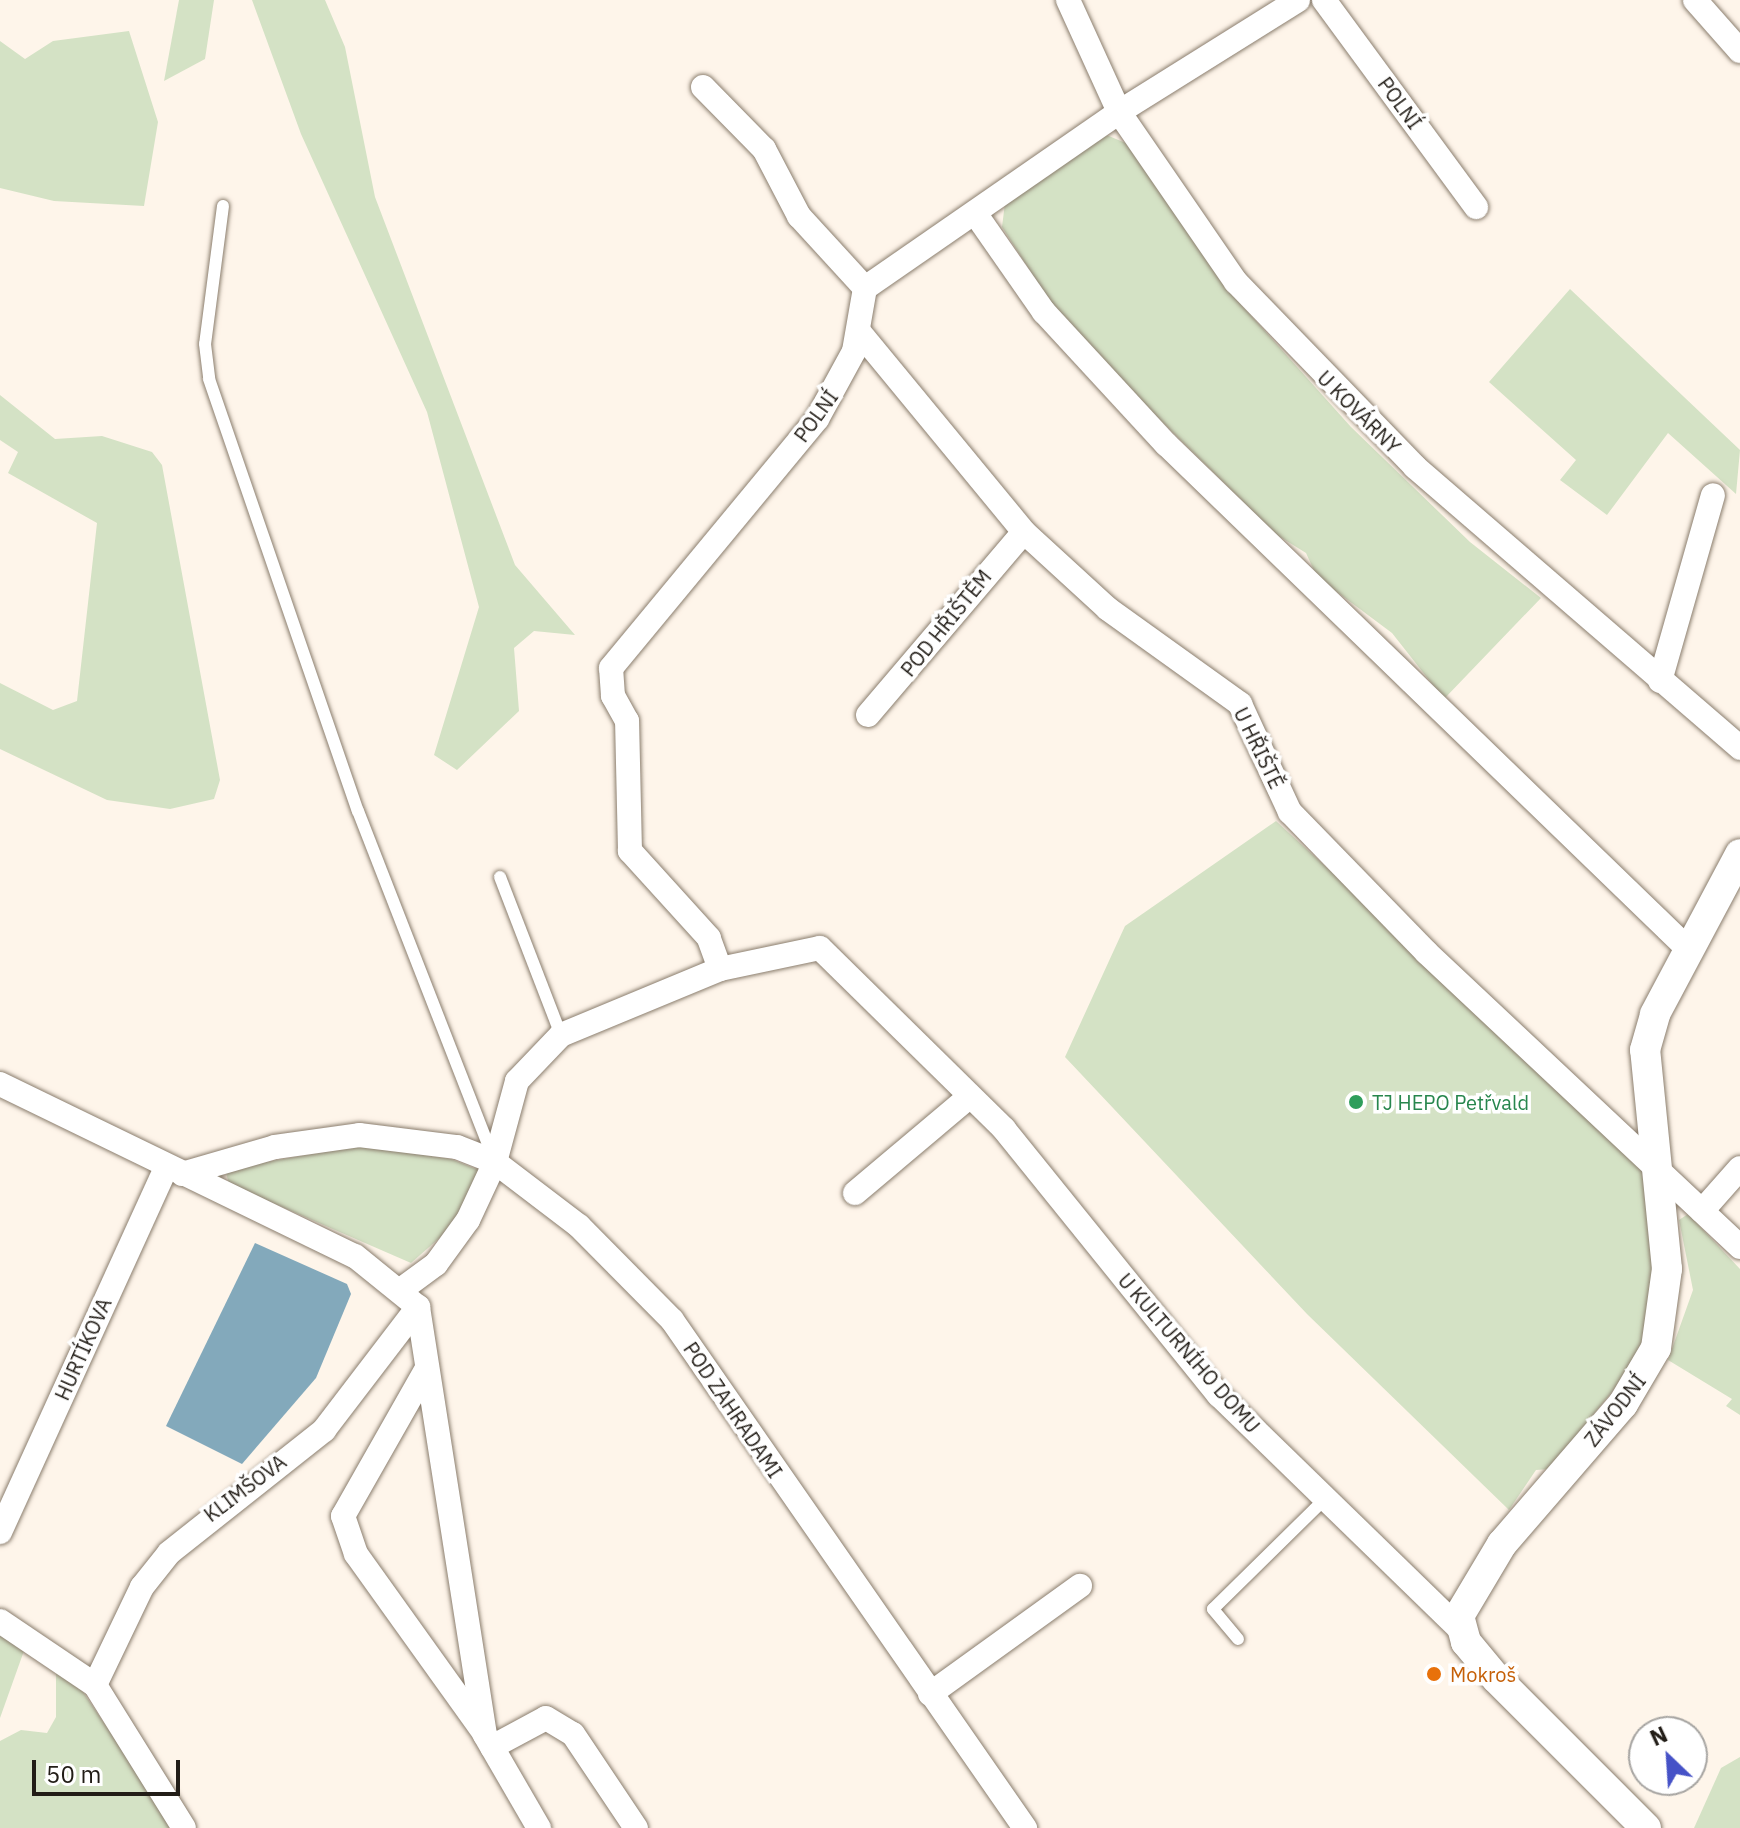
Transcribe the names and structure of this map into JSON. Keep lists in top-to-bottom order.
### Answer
{
  "streets": {
    "street": [
      "POLNÍ",
      "U KOVÁRNY",
      "POD HŘIŠTĚM",
      "U HŘIŠTĚ",
      "HURTÍKOVA",
      "U KULTURNÍHO DOMU",
      "POD ZAHRADAMI",
      "ZÁVODNÍ",
      "KLIMŠOVA"
    ]
  },
  "crossings": [
    ["POLNÍ", "U HŘIŠTĚ"],
    ["POLNÍ", "U KULTURNÍHO DOMU"],
    ["POD HŘIŠTĚM", "U HŘIŠTĚ"],
    ["U HŘIŠTĚ", "ZÁVODNÍ"],
    ["HURTÍKOVA", "POD ZAHRADAMI"],
    ["U KULTURNÍHO DOMU", "POD ZAHRADAMI"],
    ["U KULTURNÍHO DOMU", "ZÁVODNÍ"],
    ["U KULTURNÍHO DOMU", "KLIMŠOVA"]
  ],
  "places": ["TJ HEPO Petřvald", "Mokroš"],
  "scale_bar": "50 m",
  "north": "top left"
}
